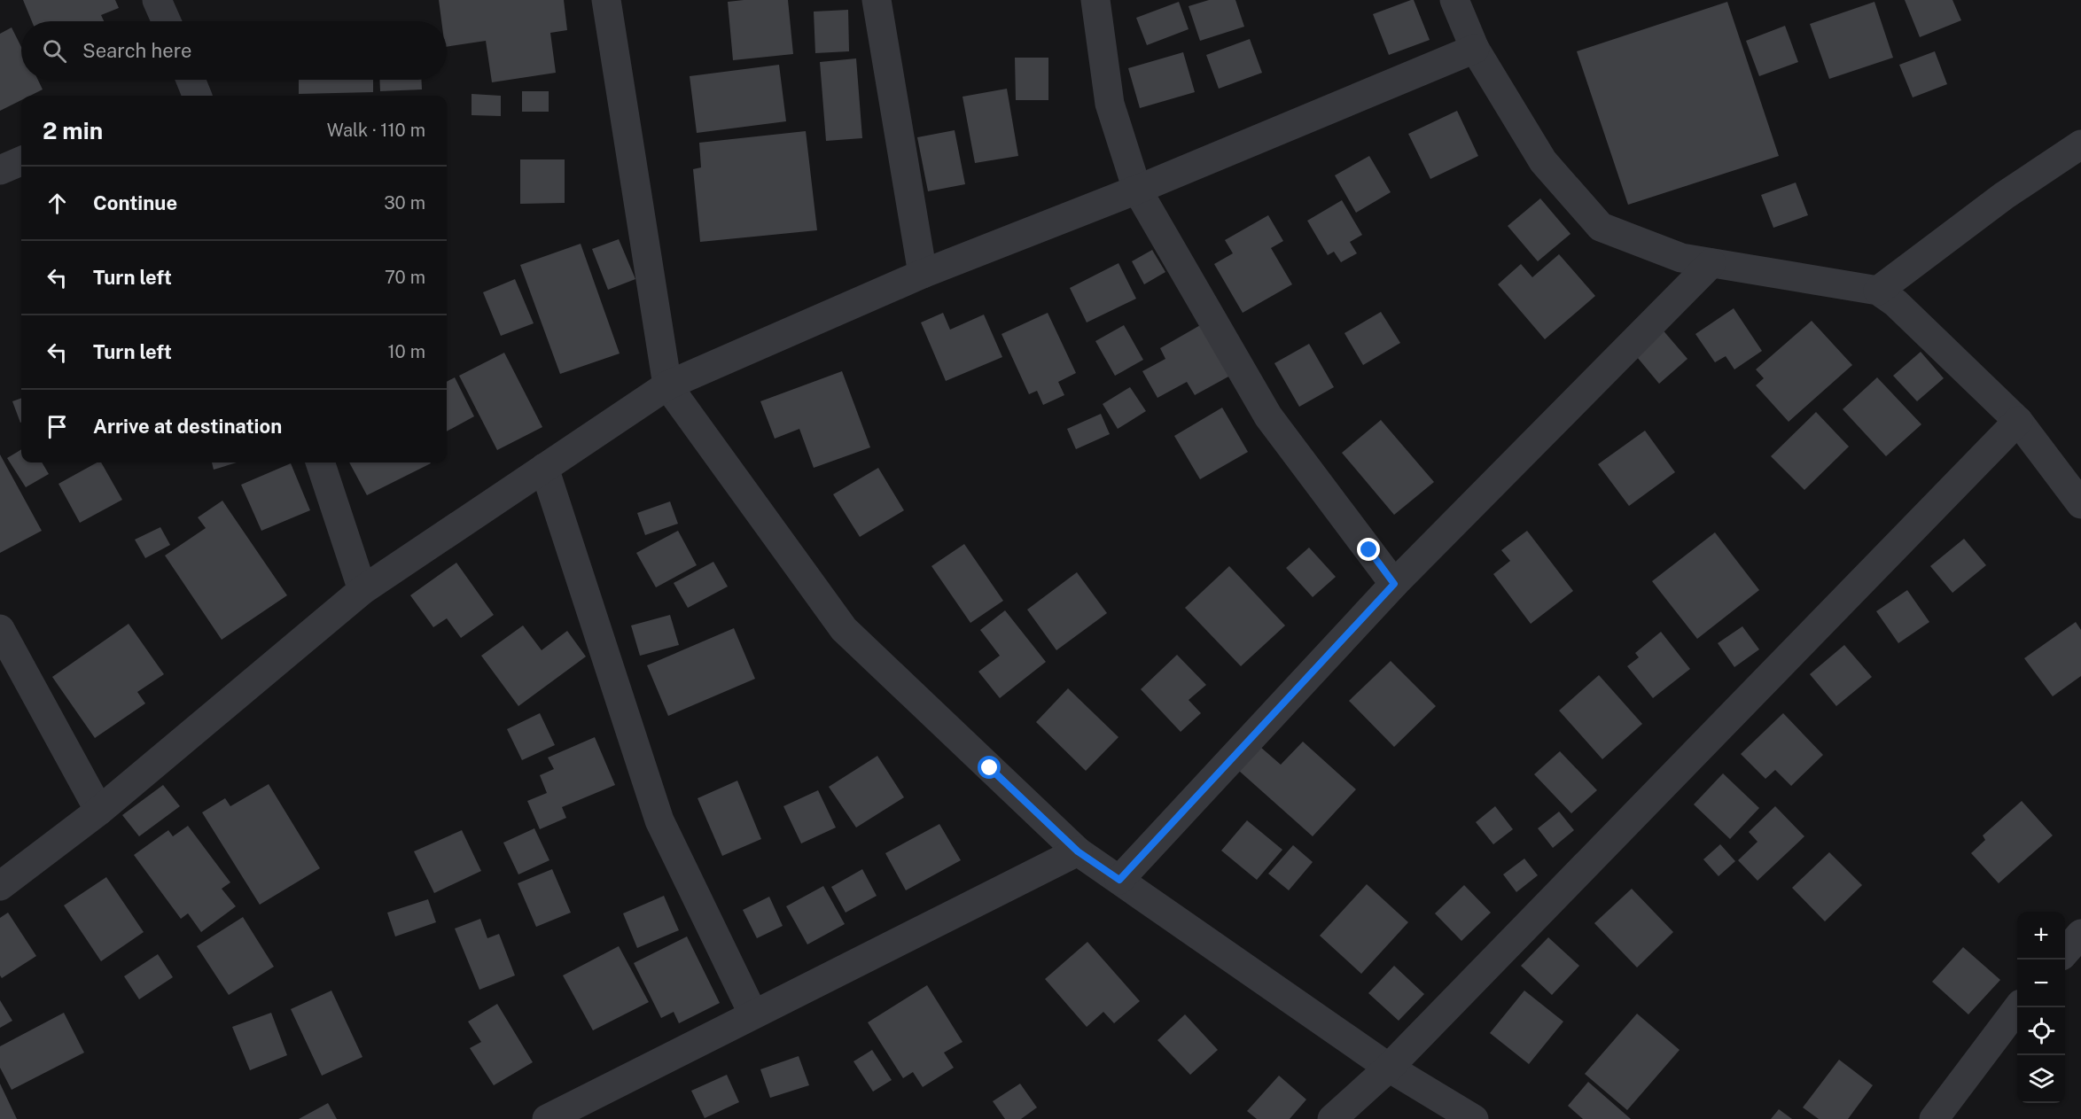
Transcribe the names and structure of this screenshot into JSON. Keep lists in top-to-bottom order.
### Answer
{
  "page": {
    "search": "Search here",
    "heading": ["2 min", "Walk · 110 m"],
    "list": [
      ["Continue", "30 m"],
      ["Turn left", "70 m"],
      ["Turn left", "10 m"],
      "Arrive at destination"
    ],
    "map_buttons": ["+", "−"]
  }
}
